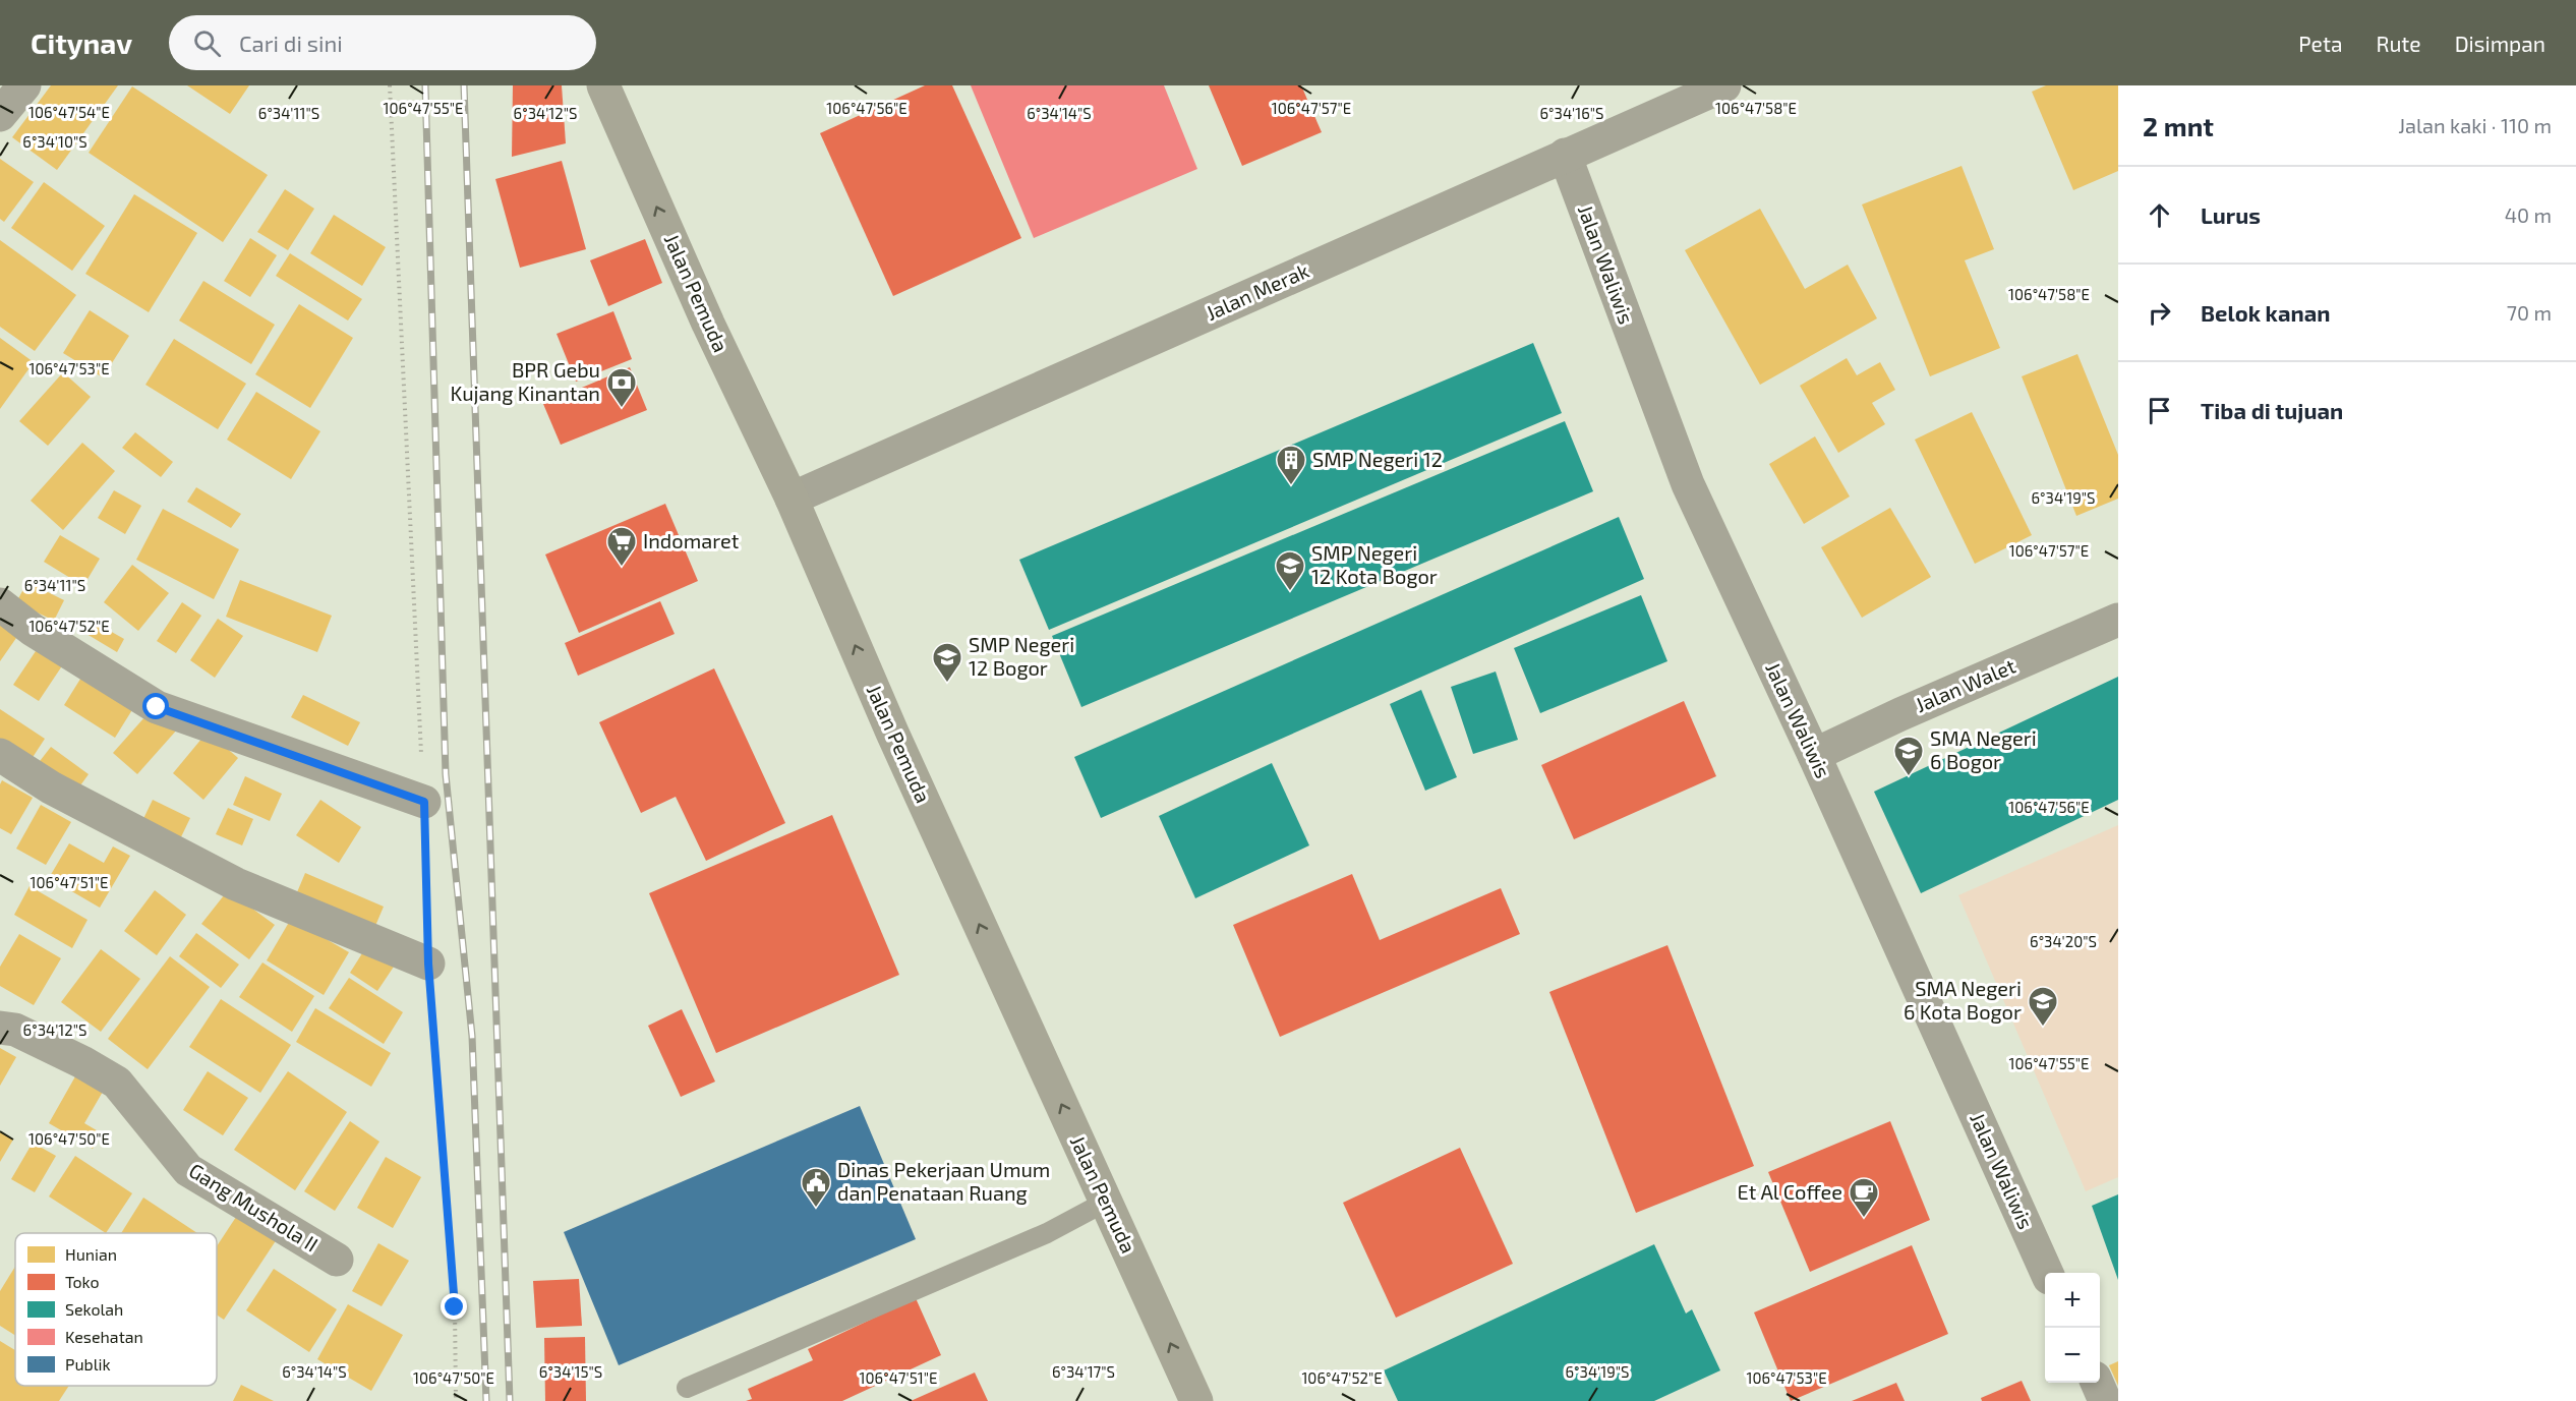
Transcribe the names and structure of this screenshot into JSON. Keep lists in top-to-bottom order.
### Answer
{
  "streets": {
    "main road": ["Jalan Pemuda"],
    "street": [
      "Jalan Waliwis",
      "Jalan Merak",
      "Jalan Walet",
      "Gang Mushola II"
    ]
  },
  "crossings": [
    ["Jalan Waliwis", "Jalan Merak"],
    ["Jalan Waliwis", "Jalan Walet"],
    ["Jalan Merak", "Jalan Pemuda"]
  ],
  "one_way": ["Jalan Pemuda"],
  "places": {
    "bank": ["BPR Gebu Kujang Kinantan"],
    "building": ["SMP Negeri 12"],
    "supermarket": ["Indomaret"],
    "school or university": [
      "SMP Negeri 12 Kota Bogor",
      "SMP Negeri 12 Bogor",
      "SMA Negeri 6 Bogor",
      "SMA Negeri 6 Kota Bogor"
    ],
    "public building": ["Dinas Pekerjaan Umum dan Penataan Ruang"],
    "cafe": ["Et Al Coffee"]
  },
  "legend": [
    "Hunian",
    "Toko",
    "Sekolah",
    "Kesehatan",
    "Publik"
  ],
  "page": {
    "header": "Citynav",
    "search": "Cari di sini",
    "nav": ["Peta", "Rute", "Disimpan"],
    "heading": ["2 mnt", "Jalan kaki · 110 m"],
    "list": [
      ["Lurus", "40 m"],
      ["Belok kanan", "70 m"],
      "Tiba di tujuan"
    ],
    "map_buttons": ["+", "−"]
  },
  "coordinates": [
    "106°47'55\"E",
    "106°47'56\"E",
    "106°47'57\"E",
    "106°47'58\"E",
    "106°47'54\"E",
    "6°34'11\"S",
    "6°34'12\"S",
    "6°34'14\"S",
    "6°34'16\"S",
    "6°34'10\"S",
    "106°47'53\"E",
    "6°34'19\"S",
    "106°47'52\"E",
    "106°47'51\"E",
    "6°34'20\"S",
    "106°47'50\"E",
    "6°34'15\"S",
    "6°34'17\"S"
  ]
}
